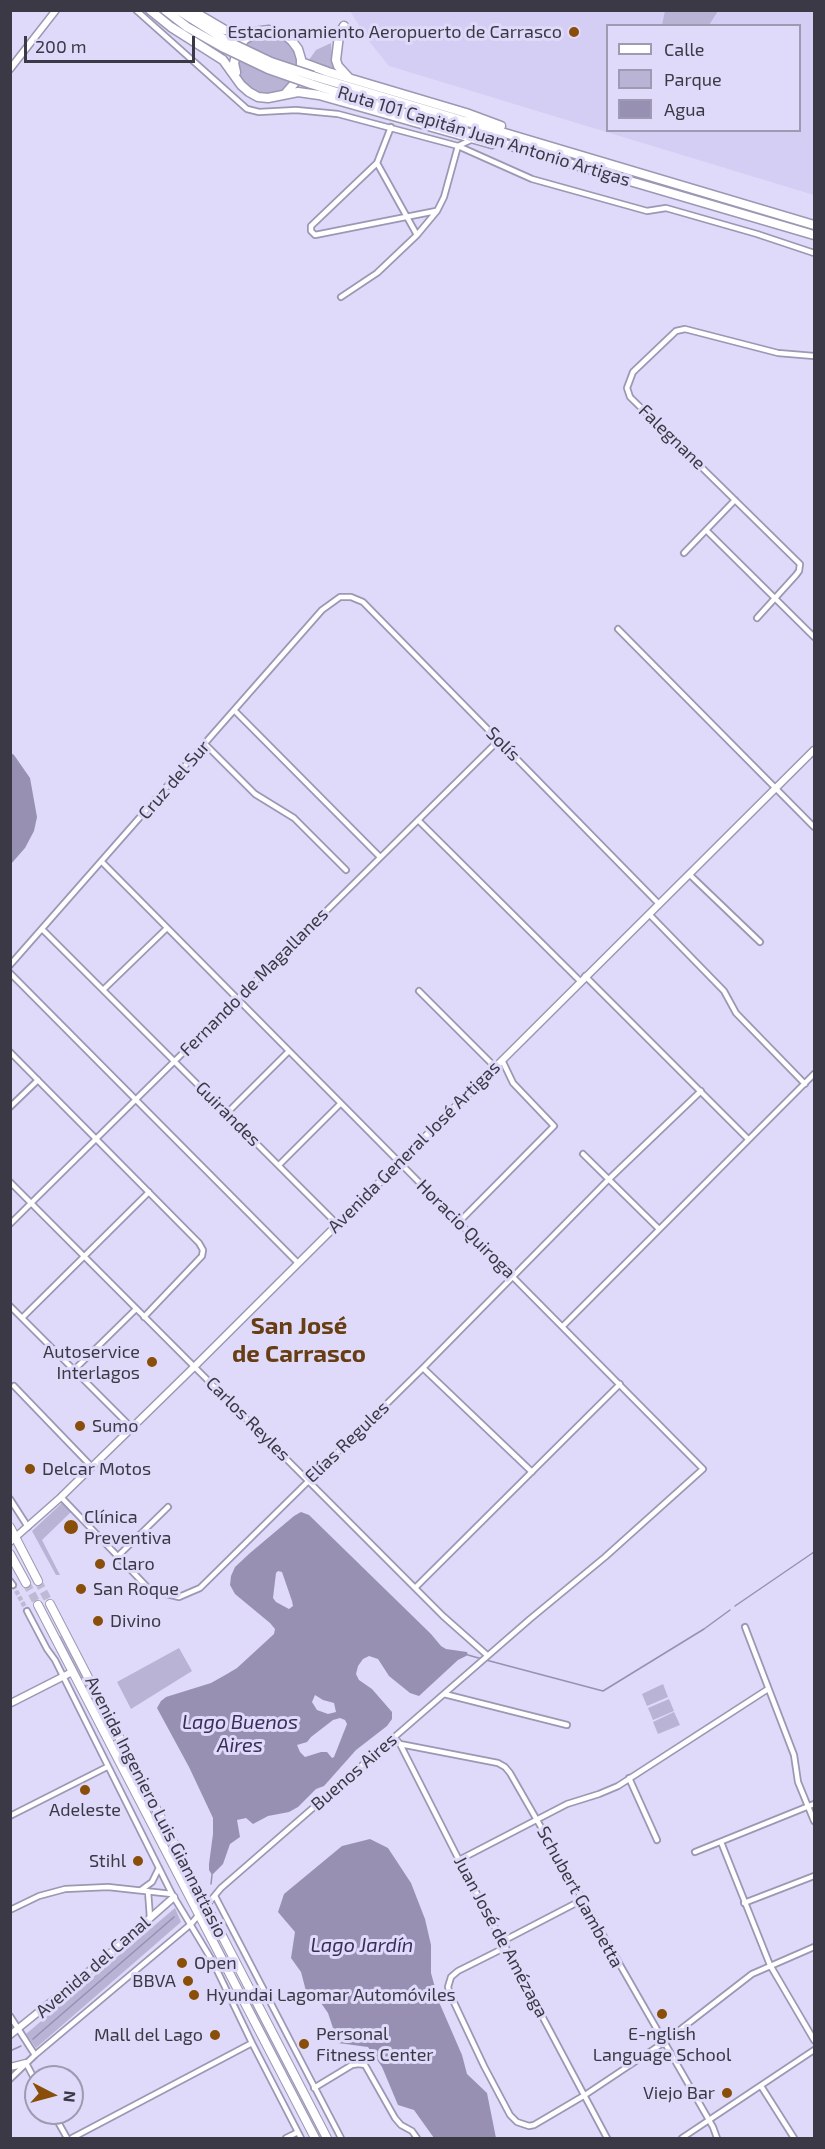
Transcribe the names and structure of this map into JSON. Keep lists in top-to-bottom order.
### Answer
{
  "streets": {
    "highway": ["Ruta 101 Capitán Juan Antonio Artigas"],
    "main road": ["Avenida Ingeniero Luis Giannattasio"],
    "street": [
      "Falegnane",
      "Solís",
      "Cruz del Sur",
      "Fernando de Magallanes",
      "Guirandes",
      "Avenida General José Artigas",
      "Horacio Quiroga",
      "Carlos Reyles",
      "Elías Regules",
      "Buenos Aires",
      "Schubert Gambetta",
      "Juan José de Amézaga",
      "Avenida del Canal"
    ]
  },
  "crossings": [
    ["Solís", "Cruz del Sur"],
    ["Solís", "Fernando de Magallanes"],
    ["Solís", "Avenida General José Artigas"],
    ["Cruz del Sur", "Guirandes"],
    ["Cruz del Sur", "Horacio Quiroga"],
    ["Fernando de Magallanes", "Guirandes"],
    ["Fernando de Magallanes", "Horacio Quiroga"],
    ["Fernando de Magallanes", "Carlos Reyles"],
    ["Guirandes", "Avenida General José Artigas"],
    ["Avenida General José Artigas", "Horacio Quiroga"],
    ["Avenida General José Artigas", "Carlos Reyles"],
    ["Horacio Quiroga", "Elías Regules"],
    ["Horacio Quiroga", "Buenos Aires"],
    ["Carlos Reyles", "Elías Regules"],
    ["Carlos Reyles", "Buenos Aires"],
    ["Buenos Aires", "Avenida Ingeniero Luis Giannattasio"],
    ["Buenos Aires", "Juan José de Amézaga"],
    ["Avenida Ingeniero Luis Giannattasio", "Avenida del Canal"],
    ["Schubert Gambetta", "Juan José de Amézaga"]
  ],
  "districts": ["San José de Carrasco"],
  "water": ["Lago Buenos Aires", "Lago Jardín"],
  "places": [
    "Estacionamiento Aeropuerto de Carrasco",
    "Autoservice Interlagos",
    "Sumo",
    "Delcar Motos",
    "Clínica Preventiva",
    "Claro",
    "San Roque",
    "Divino",
    "Adeleste",
    "Stihl",
    "Open",
    "BBVA",
    "Hyundai Lagomar Automóviles",
    "E-nglish Language School",
    "Mall del Lago",
    "Personal Fitness Center",
    "Viejo Bar"
  ],
  "legend": ["Calle", "Parque", "Agua"],
  "scale_bar": "200 m",
  "north": "right"
}
